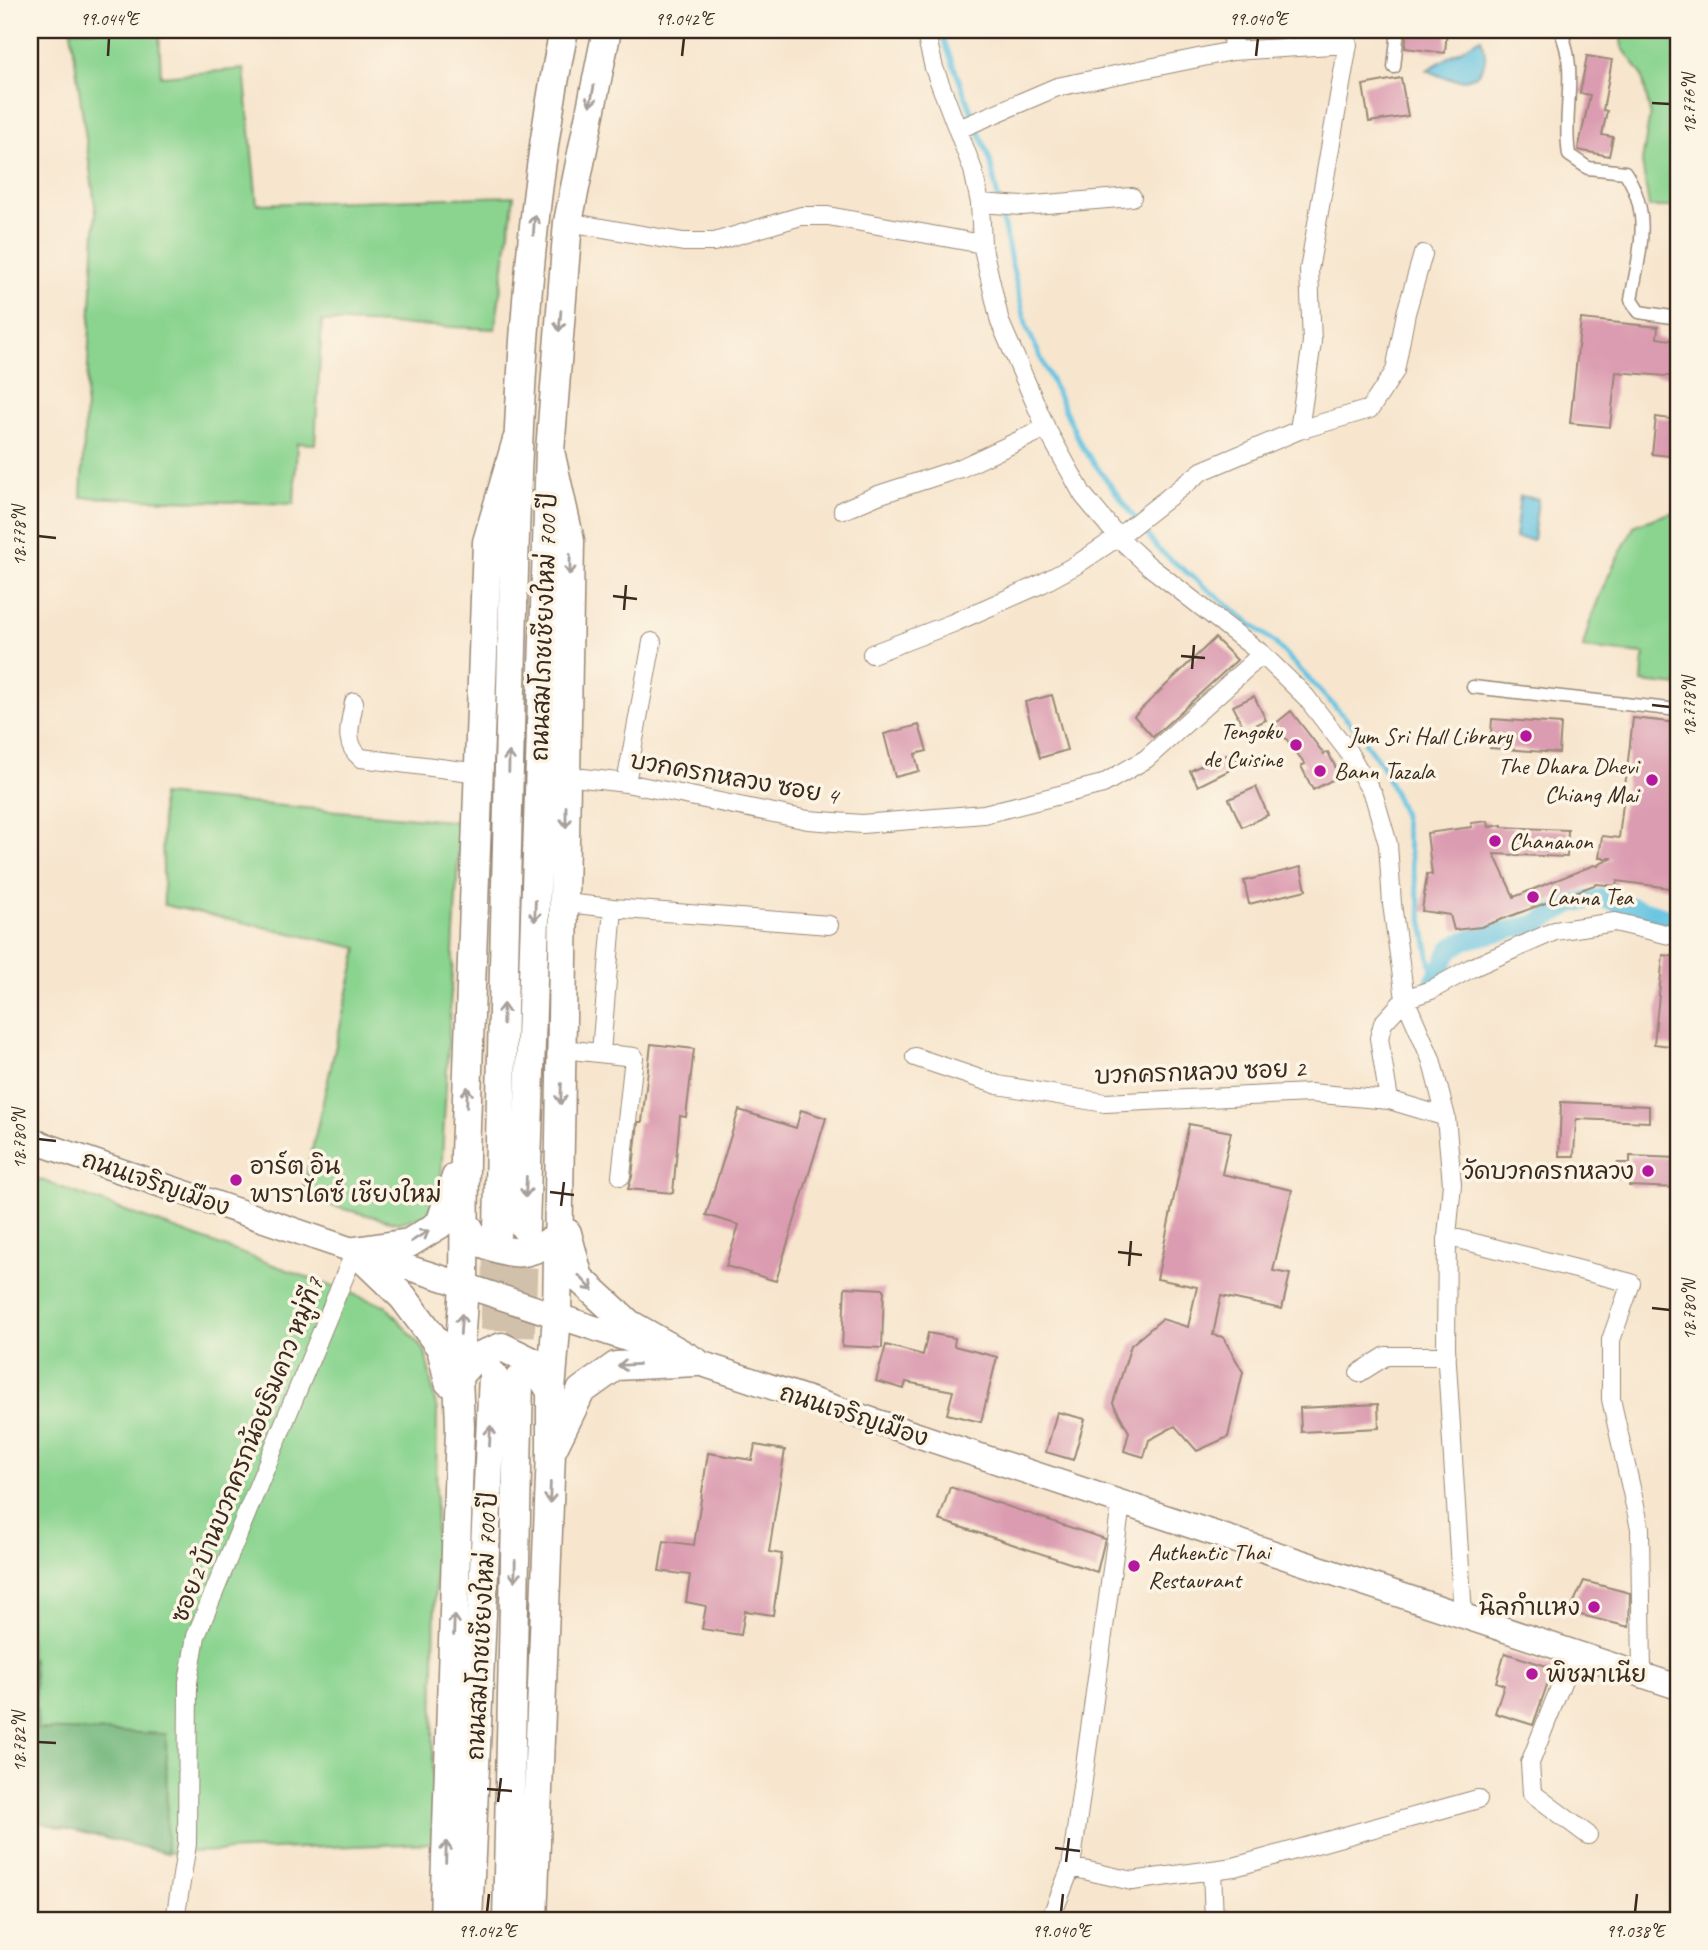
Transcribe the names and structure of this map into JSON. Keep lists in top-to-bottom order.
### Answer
{
  "streets": {
    "main road": ["ถนนสมโภชเชียงใหม่ 700 ปี", "ถนนเจริญเมือง"],
    "street": ["บวกครกหลวง ซอย 4", "บวกครกหลวง ซอย 2", "ซอย2 บ้านบวกครกน้อยริมคาว หมู่ที7"]
  },
  "crossings": [
    ["ถนนเจริญเมือง", "ซอย2 บ้านบวกครกน้อยริมคาว หมู่ที7"]
  ],
  "places": [
    "Jum Sri Hall Library",
    "Tengoku de Cuisine",
    "Bann Tazala",
    "The Dhara Dhevi Chiang Mai",
    "Chananon",
    "Lanna Tea",
    "วัดบวกครกหลวง",
    "อาร์ต อิน พาราไดซ์ เชียงใหม่",
    "Authentic Thai Restaurant",
    "นิลกําแหง",
    "พิชมาเนีย"
  ],
  "coordinates": [
    "99.044°E",
    "99.042°E",
    "99.040°E",
    "18.776°N",
    "18.778°N",
    "18.780°N",
    "18.782°N",
    "99.038°E"
  ]
}
